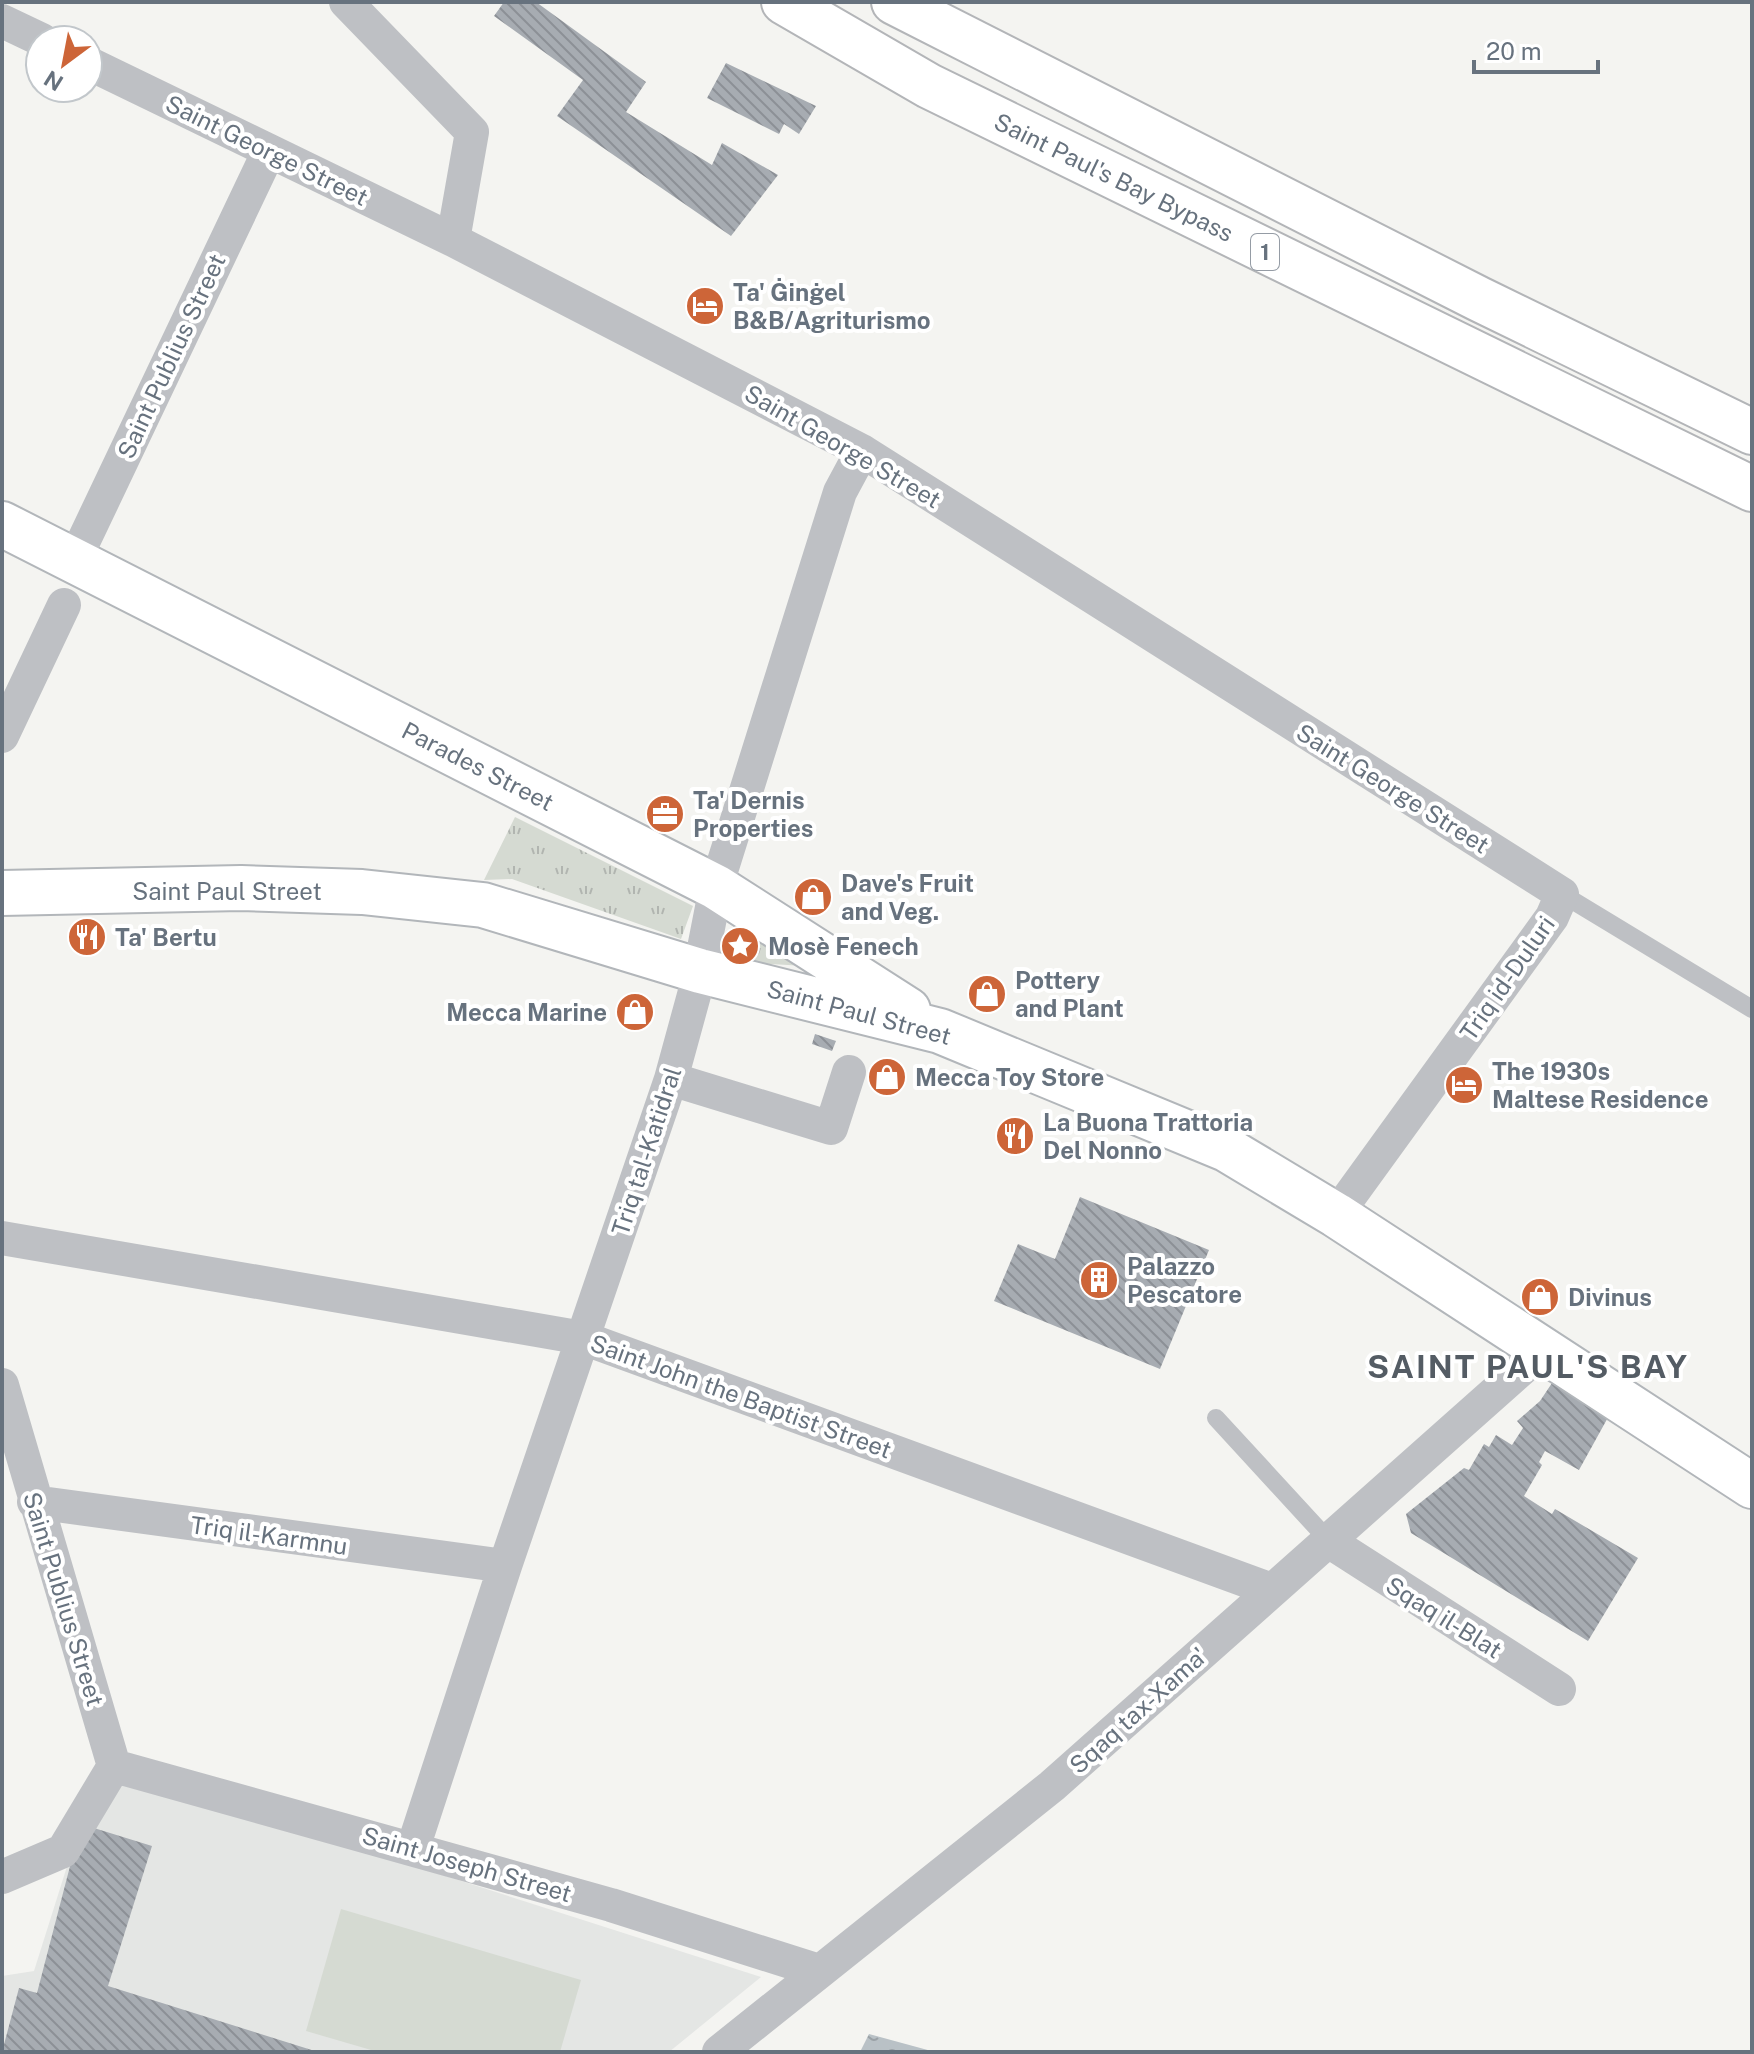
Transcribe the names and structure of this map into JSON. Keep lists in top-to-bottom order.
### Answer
{
  "streets": {
    "main road": [
      "Saint Paul's Bay Bypass",
      "1",
      "Parades Street",
      "Saint Paul Street"
    ],
    "street": [
      "Saint George Street",
      "Saint Publius Street",
      "Triq id-Duluri",
      "Triq tal-Katidral",
      "Saint John the Baptist Street",
      "Triq il-Karmnu",
      "Sqaq il-Blat",
      "Sqaq tax-Xama'",
      "Saint Joseph Street"
    ]
  },
  "crossings": [
    ["Saint George Street", "Saint Publius Street"],
    ["Saint George Street", "Triq id-Duluri"],
    ["Saint George Street", "Triq tal-Katidral"],
    ["Saint Publius Street", "Parades Street"],
    ["Saint Publius Street", "Triq il-Karmnu"],
    ["Saint Publius Street", "Saint Joseph Street"],
    ["Parades Street", "Saint Paul Street"],
    ["Parades Street", "Triq tal-Katidral"],
    ["Saint Paul Street", "Triq id-Duluri"],
    ["Saint Paul Street", "Triq tal-Katidral"],
    ["Saint Paul Street", "Sqaq tax-Xama'"],
    ["Triq tal-Katidral", "Saint John the Baptist Street"],
    ["Triq tal-Katidral", "Triq il-Karmnu"],
    ["Triq tal-Katidral", "Saint Joseph Street"],
    ["Saint John the Baptist Street", "Sqaq tax-Xama'"],
    ["Sqaq il-Blat", "Sqaq tax-Xama'"],
    ["Sqaq tax-Xama'", "Saint Joseph Street"]
  ],
  "districts": ["SAINT PAUL'S BAY"],
  "places": {
    "hotel": ["Ta' Ġinġel B&B/Agriturismo", "The 1930s Maltese Residence"],
    "office": ["Ta' Dernis Properties"],
    "shop": [
      "Dave's Fruit and Veg.",
      "Pottery and Plant",
      "Mecca Marine",
      "Mecca Toy Store",
      "Divinus"
    ],
    "restaurant": ["Ta' Bertu", "La Buona Trattoria Del Nonno"],
    "place": ["Mosè Fenech"],
    "building": ["Palazzo Pescatore"]
  },
  "scale_bar": "20 m",
  "north": "bottom left"
}
